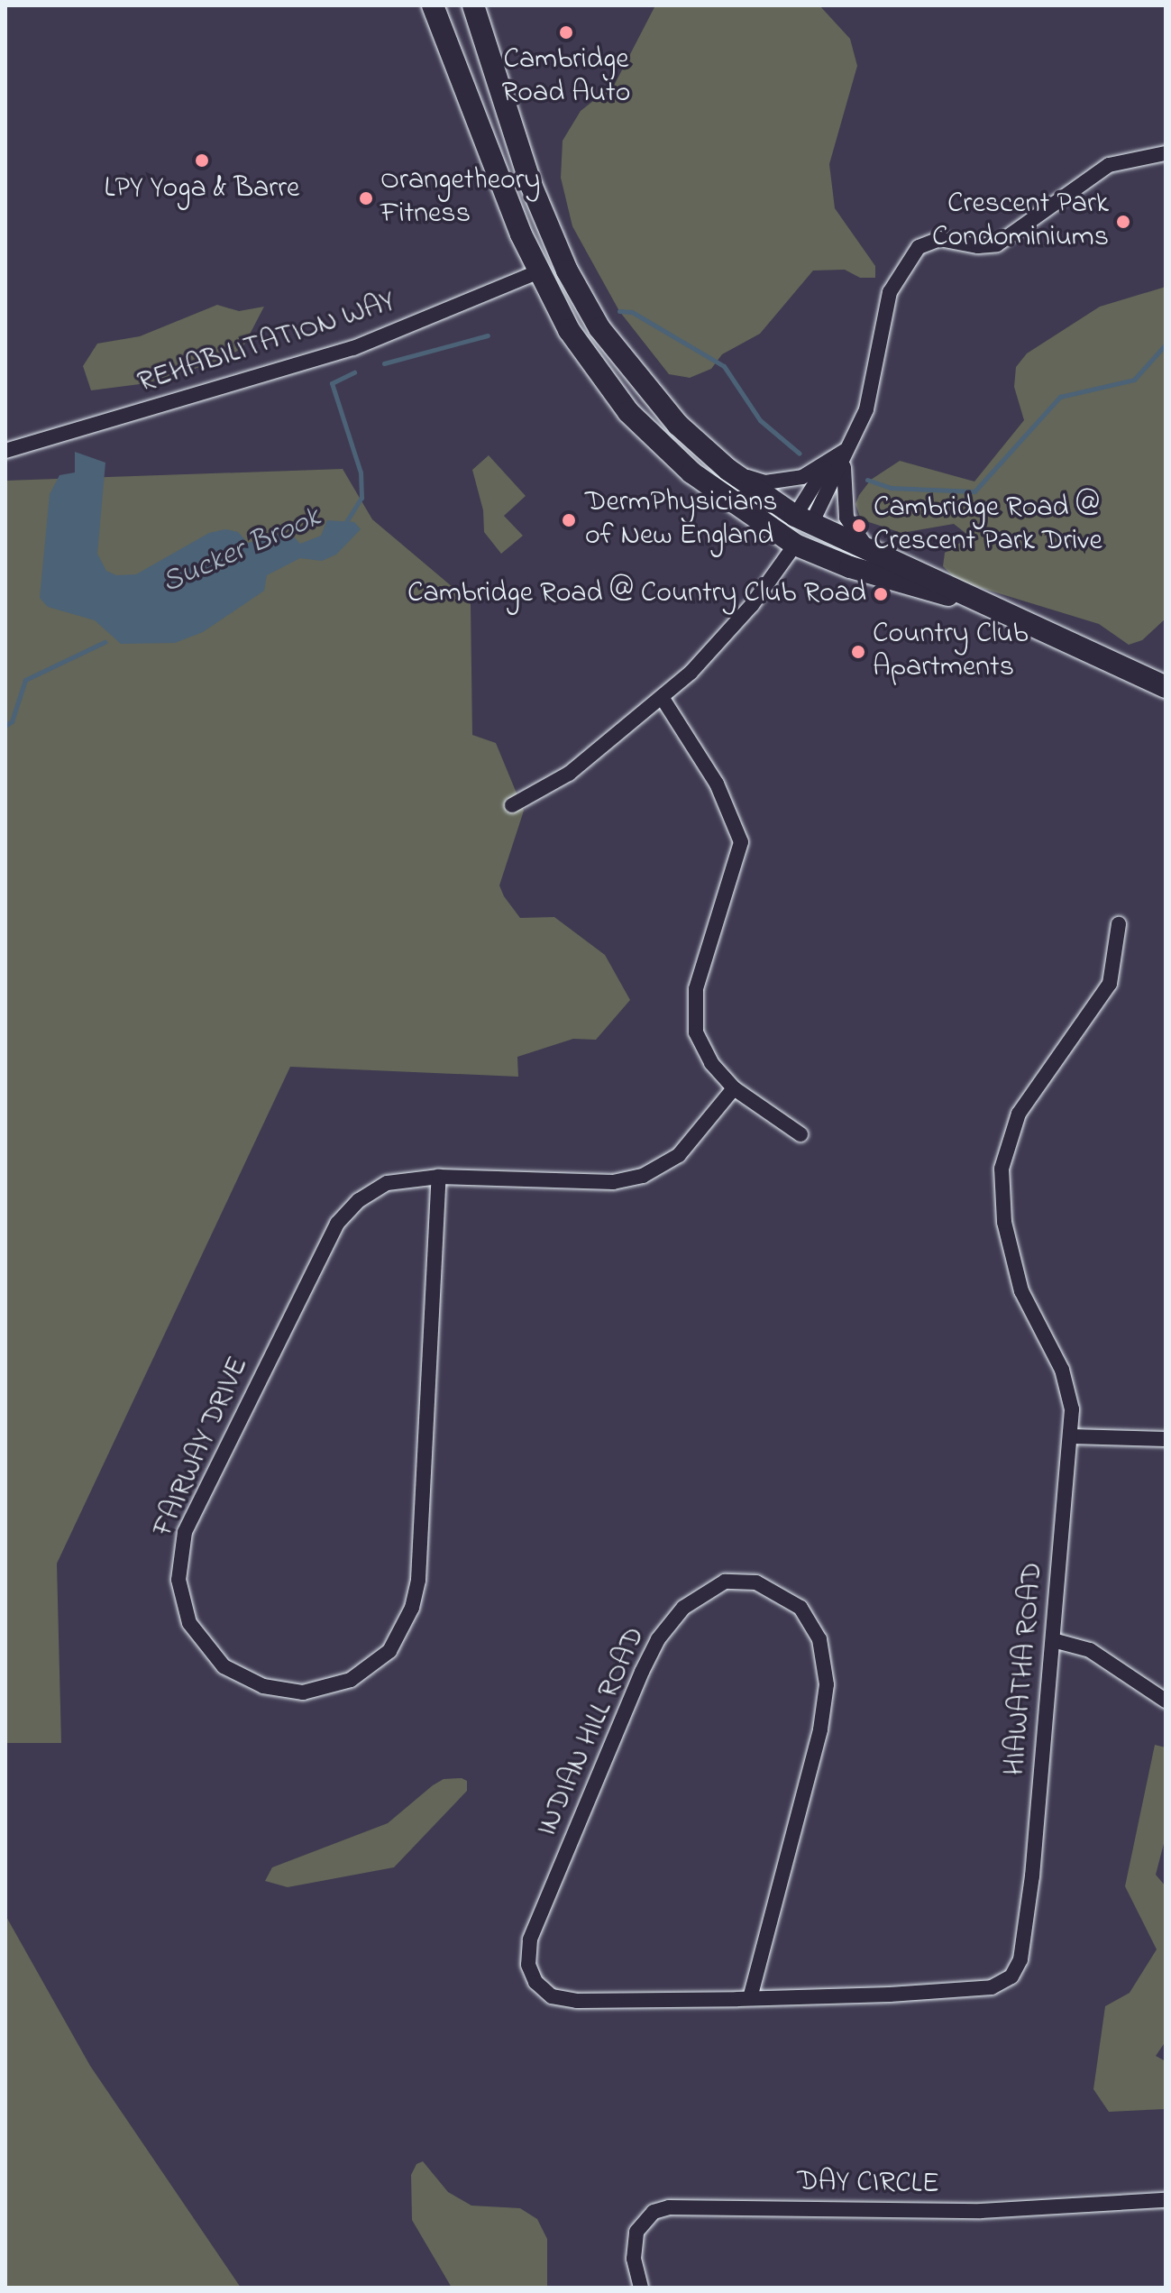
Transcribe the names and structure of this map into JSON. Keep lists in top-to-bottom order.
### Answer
{
  "streets": {
    "street": [
      "REHABILITATION WAY",
      "FAIRWAY DRIVE",
      "HIAWATHA ROAD",
      "INDIAN HILL ROAD",
      "DAY CIRCLE"
    ]
  },
  "crossings": [
    ["HIAWATHA ROAD", "INDIAN HILL ROAD"]
  ],
  "water": ["Sucker Brook"],
  "places": [
    "Cambridge Road Auto",
    "LPY Yoga & Barre",
    "Orangetheory Fitness",
    "Crescent Park Condominiums",
    "DermPhysicians of New England",
    "Cambridge Road @ Crescent Park Drive",
    "Cambridge Road @ Country Club Road",
    "Country Club Apartments"
  ]
}
